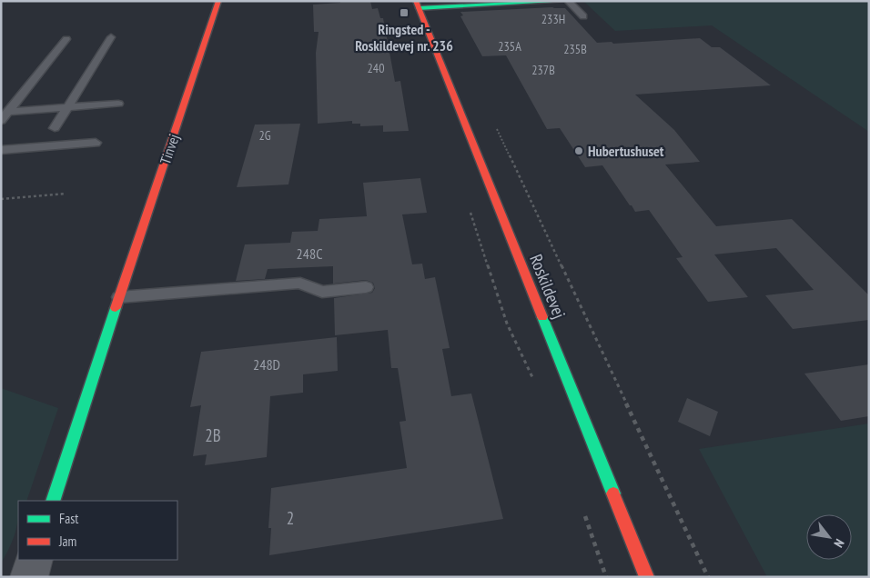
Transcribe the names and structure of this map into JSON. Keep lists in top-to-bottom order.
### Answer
{
  "streets": {
    "street": ["Tinvej", "Roskildevej"]
  },
  "places": {
    "transit": ["Ringsted - Roskildevej nr. 236"],
    "other": ["Hubertushuset"]
  },
  "house_numbers": [
    "233H",
    "235A",
    "235B",
    "240",
    "237B",
    "2G",
    "248C",
    "248D",
    "2B",
    "2"
  ],
  "legend": ["Fast", "Jam"],
  "north": "bottom right"
}
